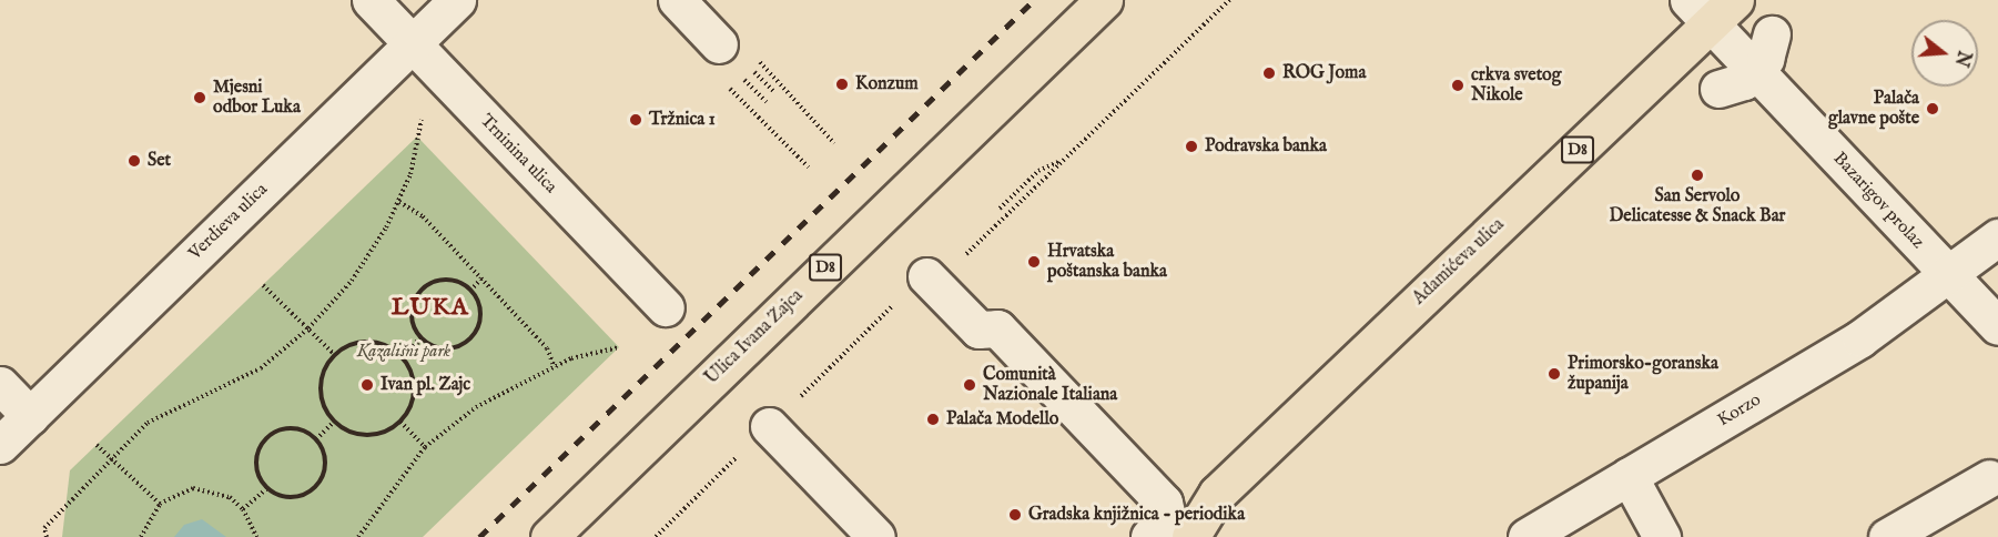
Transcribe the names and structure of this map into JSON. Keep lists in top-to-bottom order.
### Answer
{
  "streets": {
    "main road": ["D8", "Adamićeva ulica", "Ulica Ivana Zajca"],
    "street": [
      "Trninina ulica",
      "Bazarigov prolaz",
      "Verdieva ulica",
      "Korzo"
    ]
  },
  "crossings": [
    ["Trninina ulica", "Verdieva ulica"],
    ["Bazarigov prolaz", "Adamićeva ulica"],
    ["Bazarigov prolaz", "Korzo"]
  ],
  "districts": ["LUKA"],
  "parks": ["Kazališni park"],
  "places": [
    "ROG Joma",
    "Konzum",
    "crkva svetog Nikole",
    "Mjesni odbor Luka",
    "Palača glavne pošte",
    "Tržnica 1",
    "Podravska banka",
    "Set",
    "San Servolo Delicatesse & Snack Bar",
    "Hrvatska poštanska banka",
    "Primorsko-goranska županija",
    "Ivan pl. Zajc",
    "Comunità Nazionale Italiana",
    "Palača Modello",
    "Gradska knjižnica - periodika"
  ],
  "north": "right"
}
